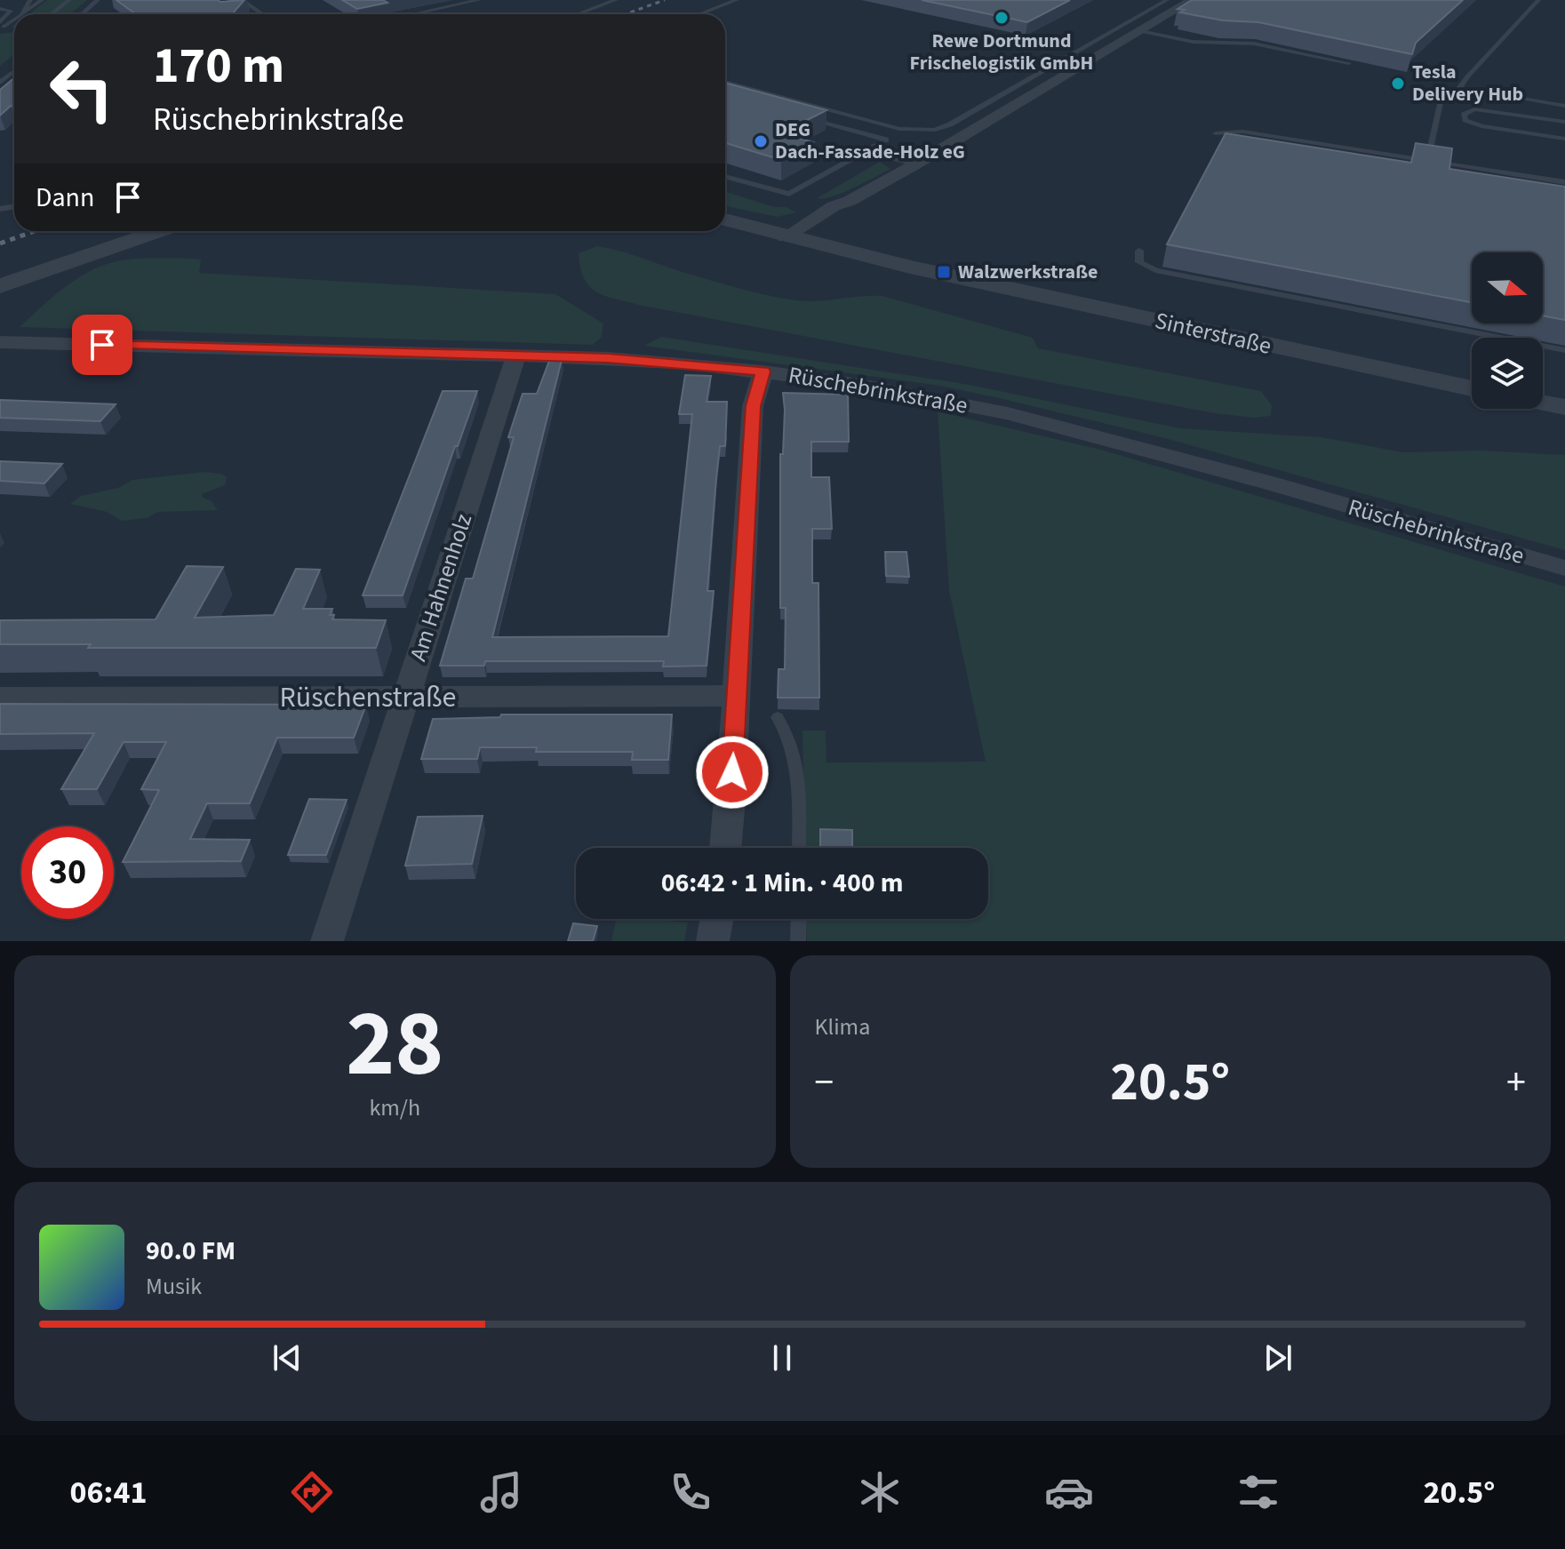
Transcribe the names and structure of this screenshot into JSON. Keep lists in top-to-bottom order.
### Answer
{
  "streets": {
    "street": [
      "Sinterstraße",
      "Rüschebrinkstraße",
      "Am Hahnenholz",
      "Rüschenstraße"
    ]
  },
  "crossings": [
    ["Rüschebrinkstraße", "Am Hahnenholz"],
    ["Am Hahnenholz", "Rüschenstraße"]
  ],
  "places": {
    "other": ["Rewe Dortmund Frischelogistik GmbH", "Tesla Delivery Hub", "DEG Dach-Fassade-Holz eG"],
    "transit": ["Walzwerkstraße"]
  },
  "north": "right",
  "page": {
    "turn": ["170 m", "Rüschebrinkstraße"],
    "then": "Dann",
    "limit": "30",
    "trip": "06:42 · 1 Min. · 400 m",
    "tile": [
      ["28", "km/h"],
      "Klima"
    ],
    "heat": ["−", "20.5°", "+"],
    "song": ["90.0 FM", "Musik"],
    "tabs": ["06:41", "20.5°"]
  }
}
